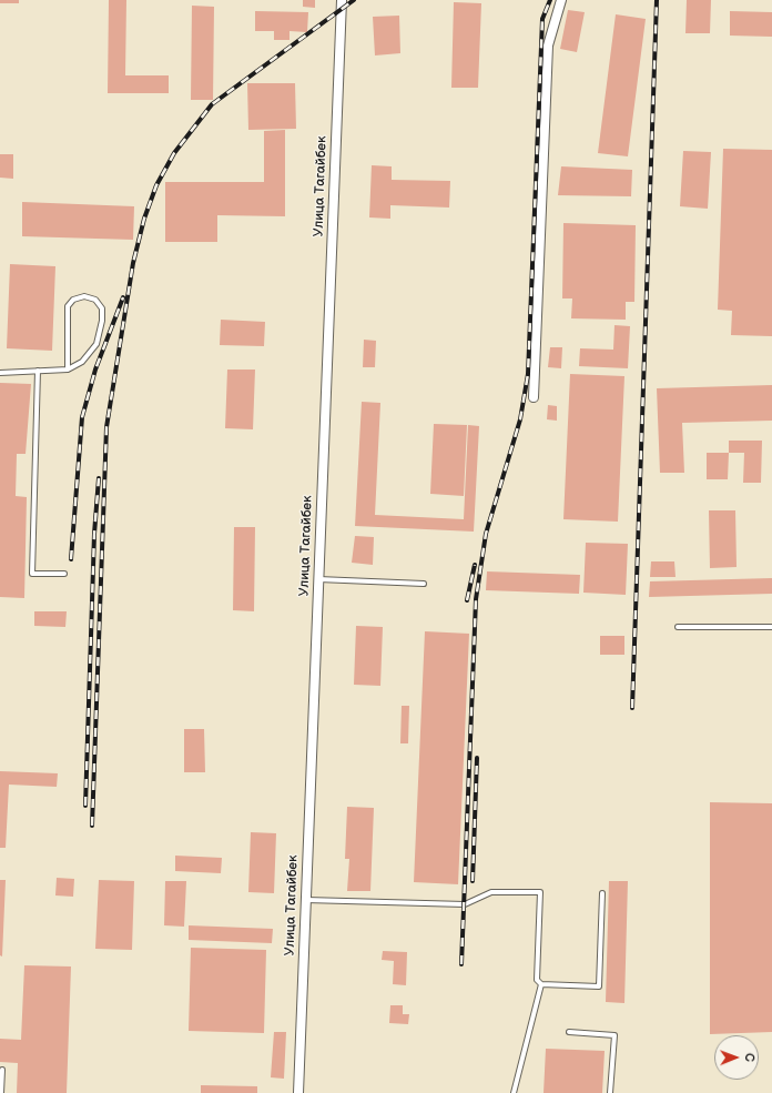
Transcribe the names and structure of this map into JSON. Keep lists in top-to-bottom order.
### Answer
{
  "streets": {
    "street": ["Улица Тагайбек"]
  },
  "north": "right"
}
